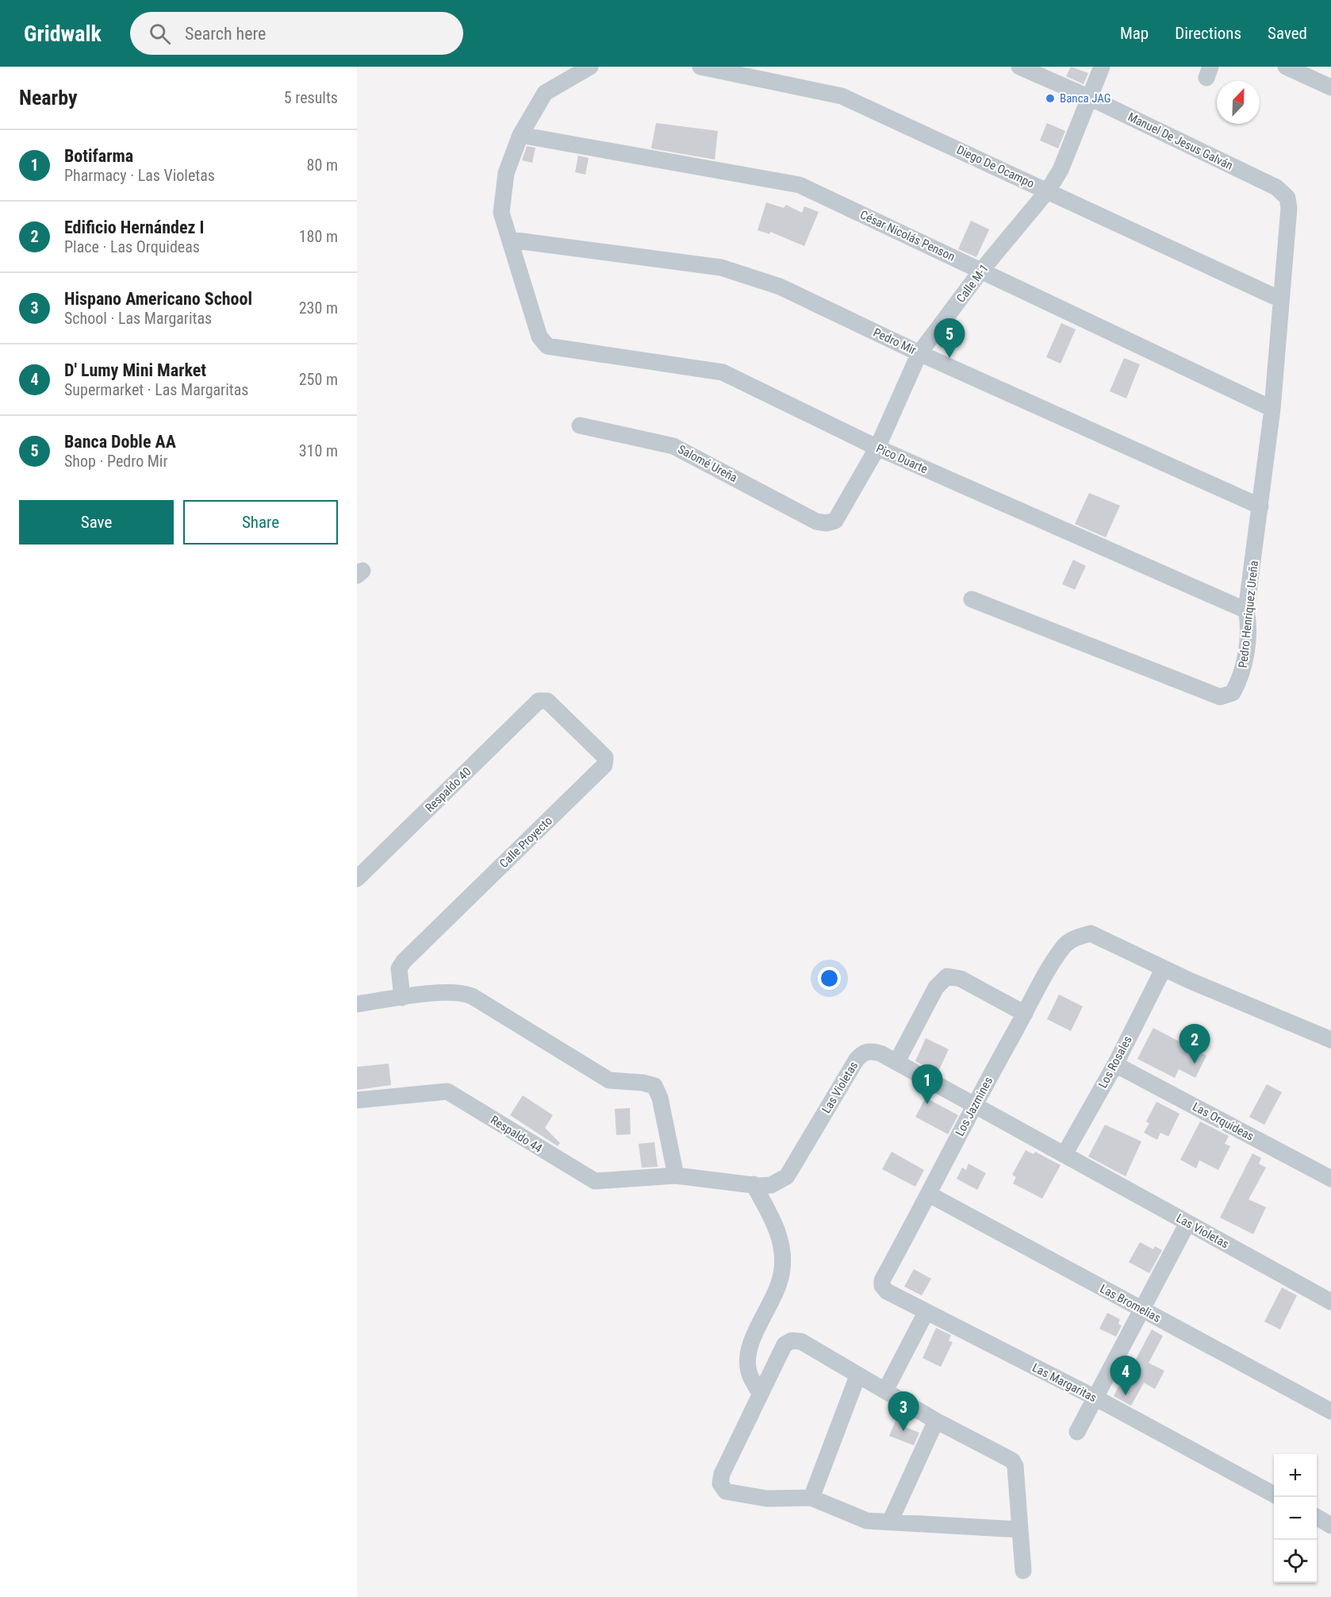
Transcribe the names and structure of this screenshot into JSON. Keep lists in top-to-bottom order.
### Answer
{
  "streets": {
    "street": [
      "Manuel De Jesus Galván",
      "Diego De Ocampo",
      "César Nicolás Penson",
      "Calle M-1",
      "Pedro Mir",
      "Pico Duarte",
      "Salomé Ureña",
      "Pedro Henriquez Ureña",
      "Respaldo 40",
      "Calle Proyecto",
      "Los Rosales",
      "Las Violetas",
      "Los Jazmines",
      "Las Orquideas",
      "Respaldo 44",
      "Las Bromelias",
      "Las Margaritas"
    ]
  },
  "crossings": [
    ["Manuel De Jesus Galván", "Calle M-1"],
    ["Manuel De Jesus Galván", "Pedro Henriquez Ureña"],
    ["Diego De Ocampo", "Calle M-1"],
    ["Diego De Ocampo", "Pedro Henriquez Ureña"],
    ["César Nicolás Penson", "Calle M-1"],
    ["César Nicolás Penson", "Pedro Henriquez Ureña"],
    ["Calle M-1", "Pedro Mir"],
    ["Calle M-1", "Pico Duarte"],
    ["Calle M-1", "Salomé Ureña"],
    ["Pedro Mir", "Pico Duarte"],
    ["Pedro Mir", "Pedro Henriquez Ureña"],
    ["Pico Duarte", "Pedro Henriquez Ureña"],
    ["Respaldo 40", "Calle Proyecto"],
    ["Los Rosales", "Las Violetas"],
    ["Los Rosales", "Los Jazmines"],
    ["Los Rosales", "Las Orquideas"],
    ["Las Violetas", "Los Jazmines"],
    ["Las Violetas", "Respaldo 44"],
    ["Los Jazmines", "Las Bromelias"],
    ["Los Jazmines", "Las Margaritas"]
  ],
  "places": ["Banca JAG"],
  "north": "top right",
  "page": {
    "header": "Gridwalk",
    "search": "Search here",
    "nav": ["Map", "Directions", "Saved"],
    "heading": ["Nearby", "5 results"],
    "list": [
      {
        "mark": "1",
        "name": "Botifarma",
        "note": "Pharmacy · Las Violetas",
        "value": "80 m"
      },
      {
        "mark": "2",
        "name": "Edificio Hernández I",
        "note": "Place · Las Orquideas",
        "value": "180 m"
      },
      {
        "mark": "3",
        "name": "Hispano Americano School",
        "note": "School · Las Margaritas",
        "value": "230 m"
      },
      {
        "mark": "4",
        "name": "D' Lumy Mini Market",
        "note": "Supermarket · Las Margaritas",
        "value": "250 m"
      },
      {
        "mark": "5",
        "name": "Banca Doble AA",
        "note": "Shop · Pedro Mir",
        "value": "310 m"
      }
    ],
    "pins": [
      "5",
      "2",
      "1",
      "4",
      "3"
    ],
    "buttons": ["Save", "Share"],
    "map_buttons": ["+", "−"]
  }
}
